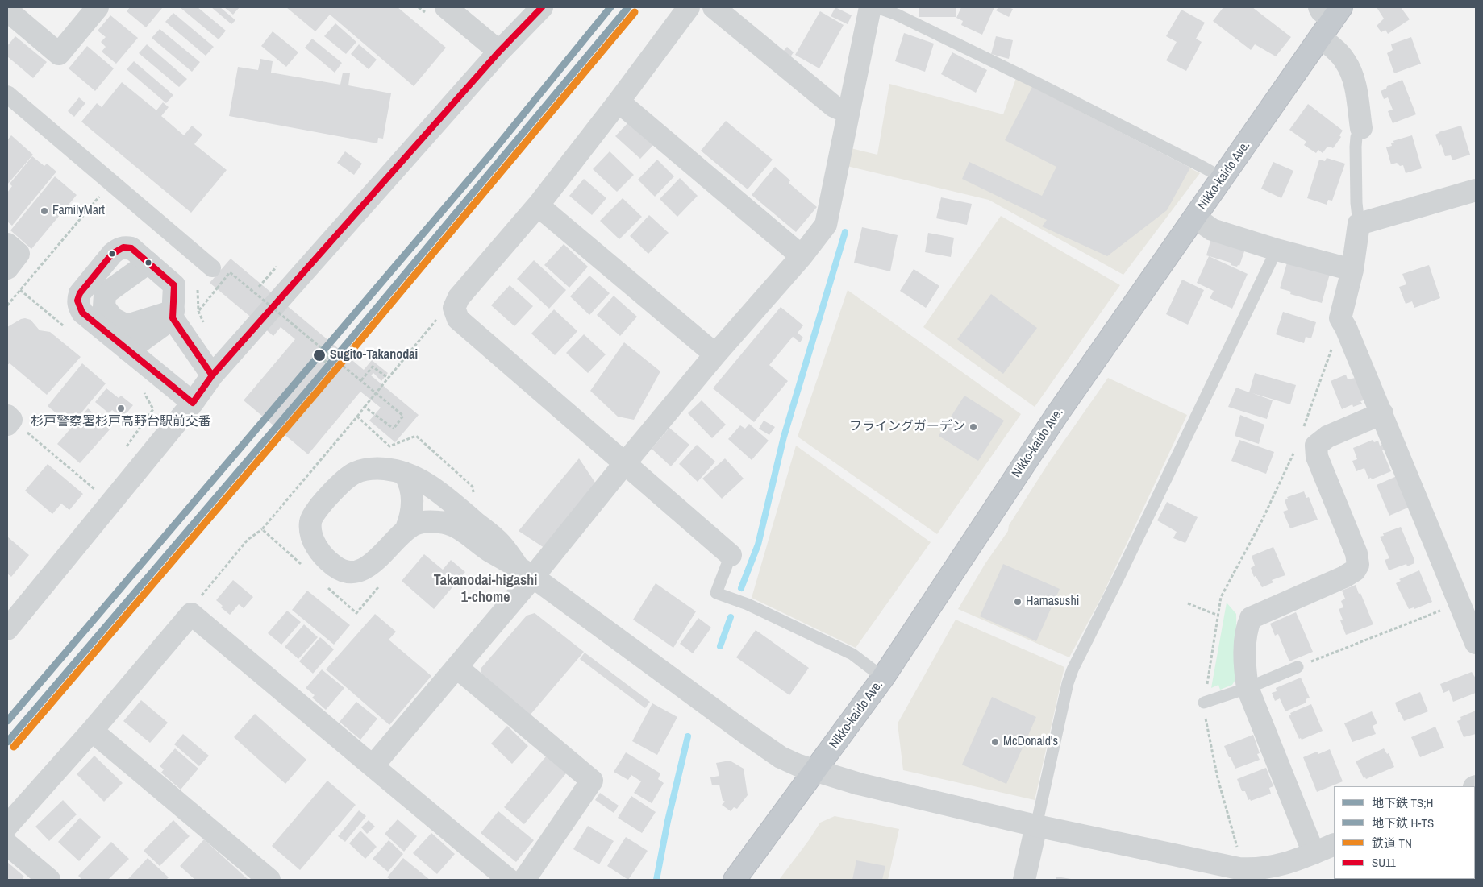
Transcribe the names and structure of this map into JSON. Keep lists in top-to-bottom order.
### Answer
{
  "streets": {
    "highway": ["Nikko-kaido Ave."]
  },
  "districts": ["Takanodai-higashi 1-chome"],
  "places": [
    "FamilyMart",
    "Sugito-Takanodai",
    "杉戸警察署杉戸高野台駅前交番",
    "フライングガーデン",
    "Hamasushi",
    "McDonald's"
  ],
  "lines": [
    "metro line TS;H",
    "metro line H-TS",
    "transit line SU11",
    "rail line TN"
  ],
  "legend": [
    "地下鉄 TS;H",
    "地下鉄 H-TS",
    "鉄道 TN",
    "SU11"
  ]
}
